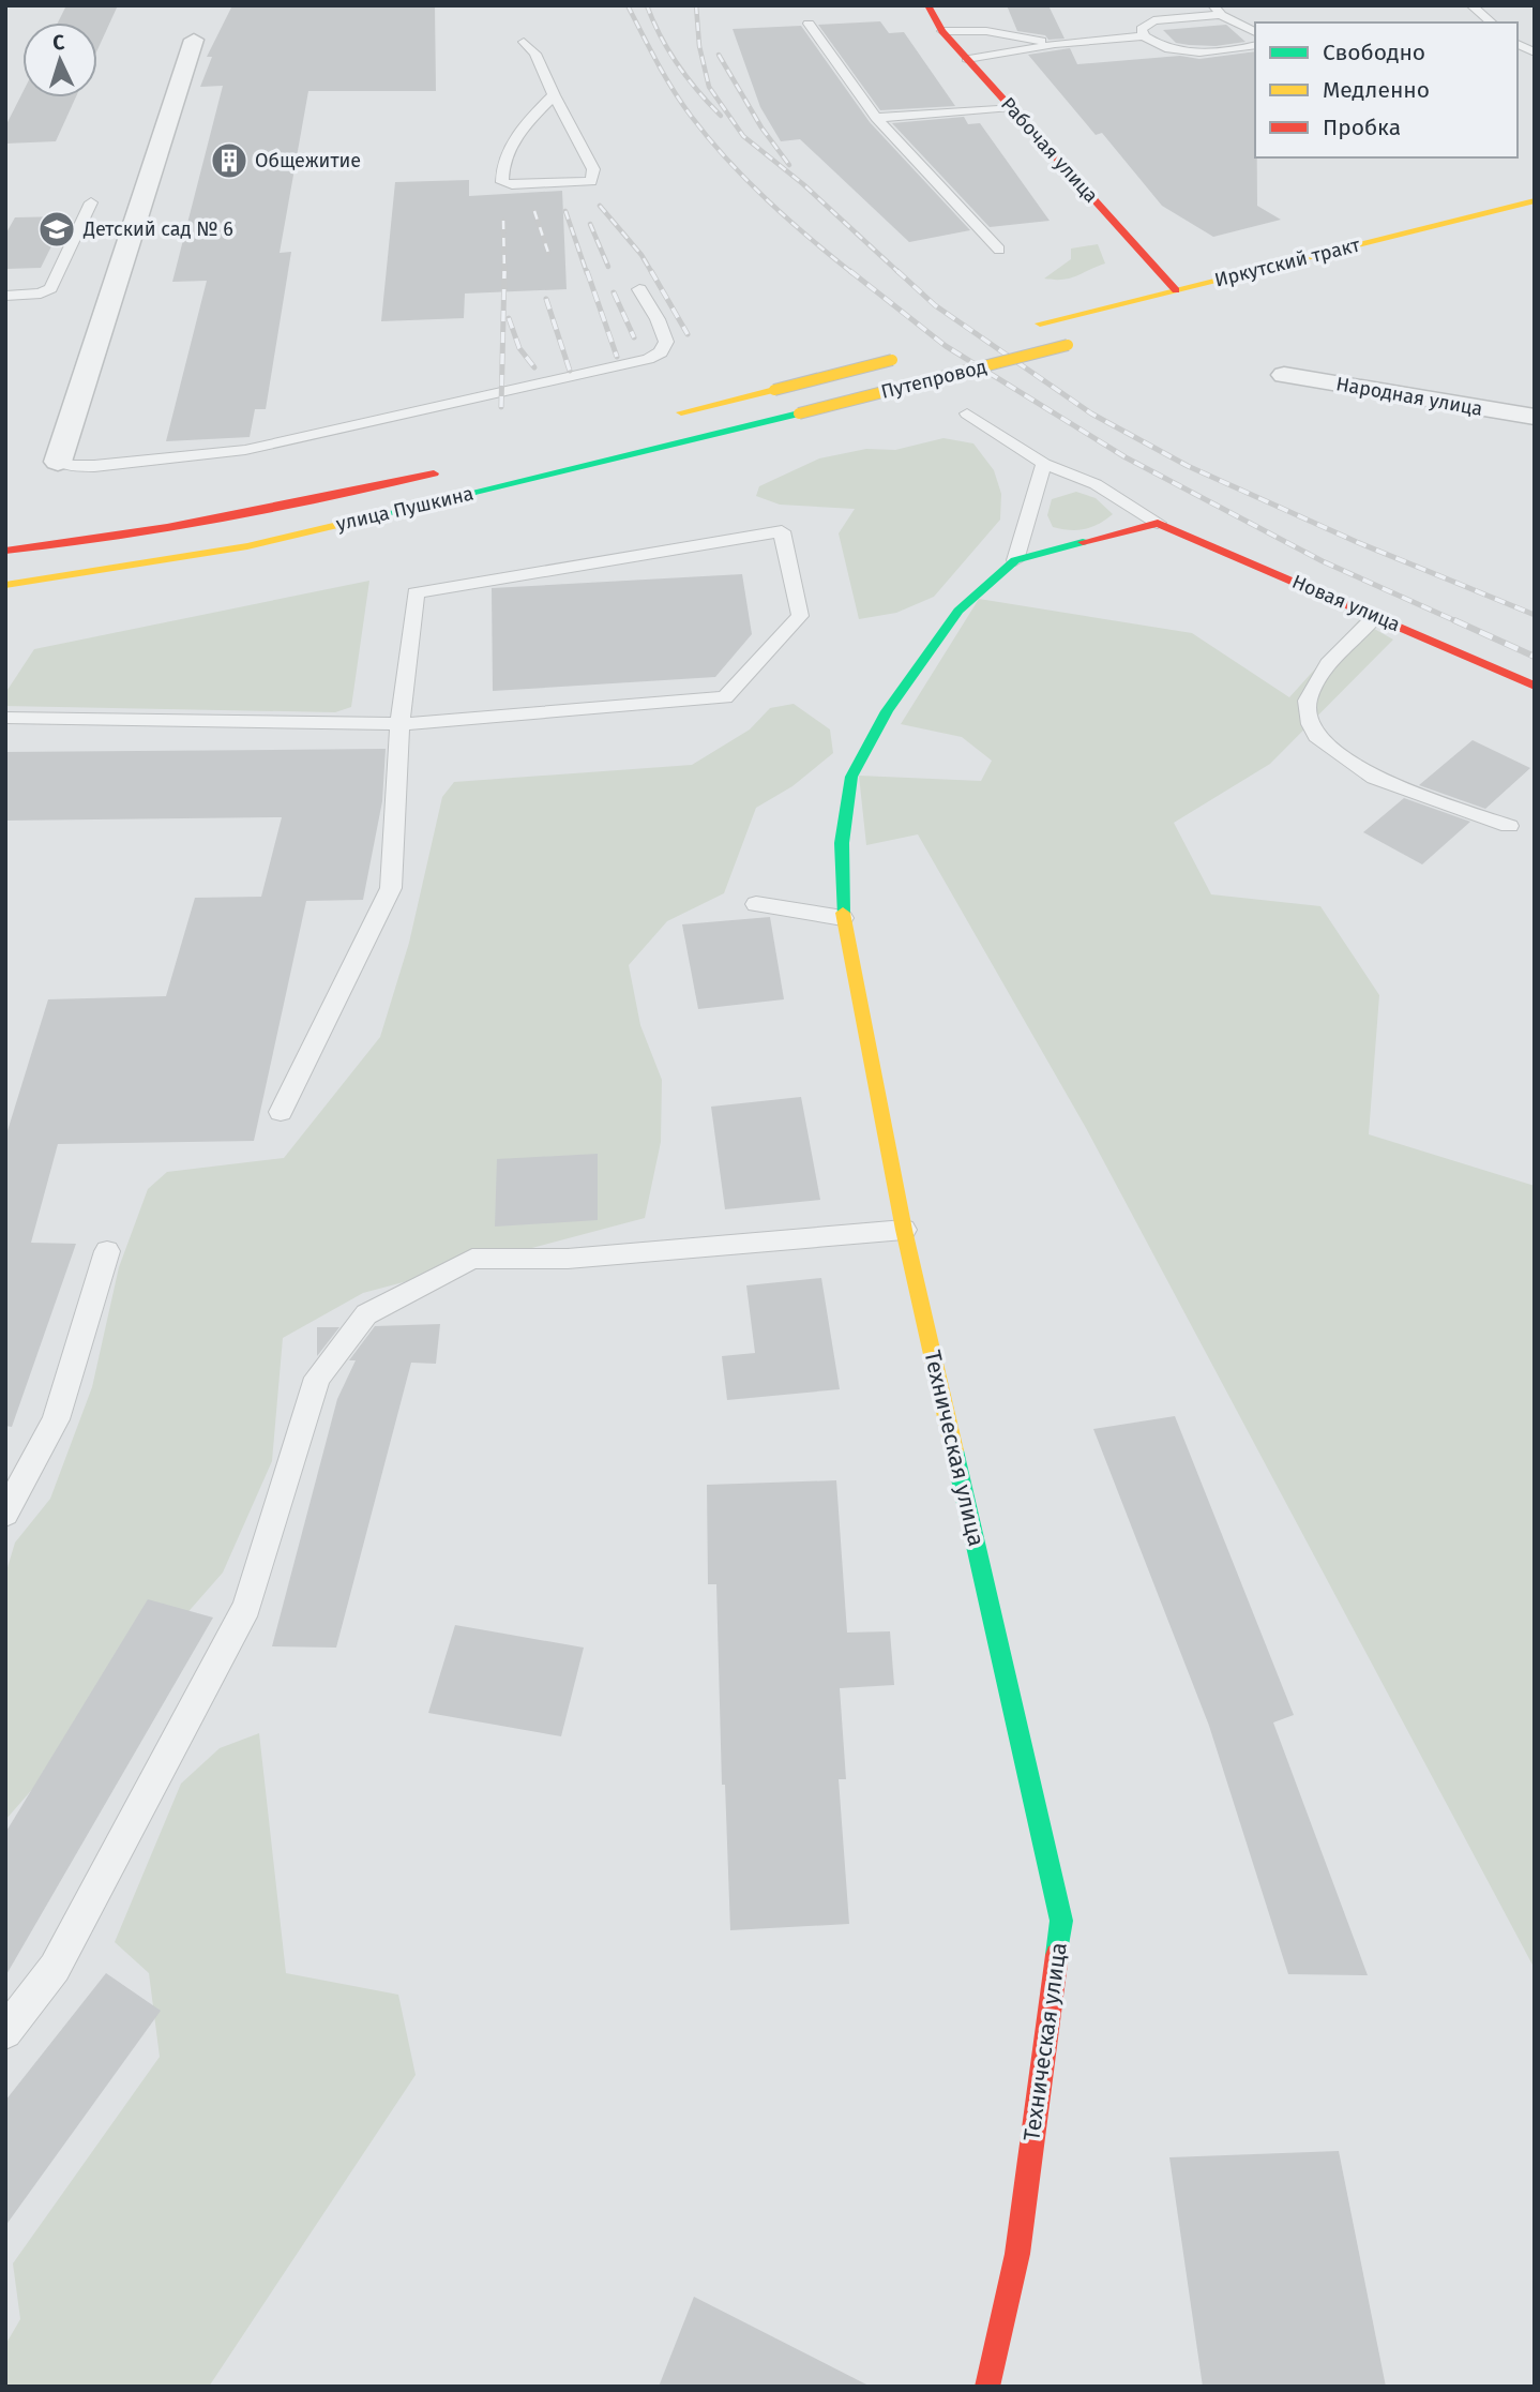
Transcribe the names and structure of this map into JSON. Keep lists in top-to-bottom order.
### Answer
{
  "streets": {
    "street": [
      "Рабочая улица",
      "Иркутский тракт",
      "Путепровод",
      "Народная улица",
      "улица Пушкина",
      "Новая улица",
      "Техническая улица"
    ]
  },
  "crossings": [
    ["Рабочая улица", "Иркутский тракт"],
    ["Путепровод", "улица Пушкина"]
  ],
  "places": {
    "building": ["Общежитие"],
    "school or university": ["Детский сад № 6"]
  },
  "legend": ["Свободно", "Медленно", "Пробка"],
  "north": "top"
}
